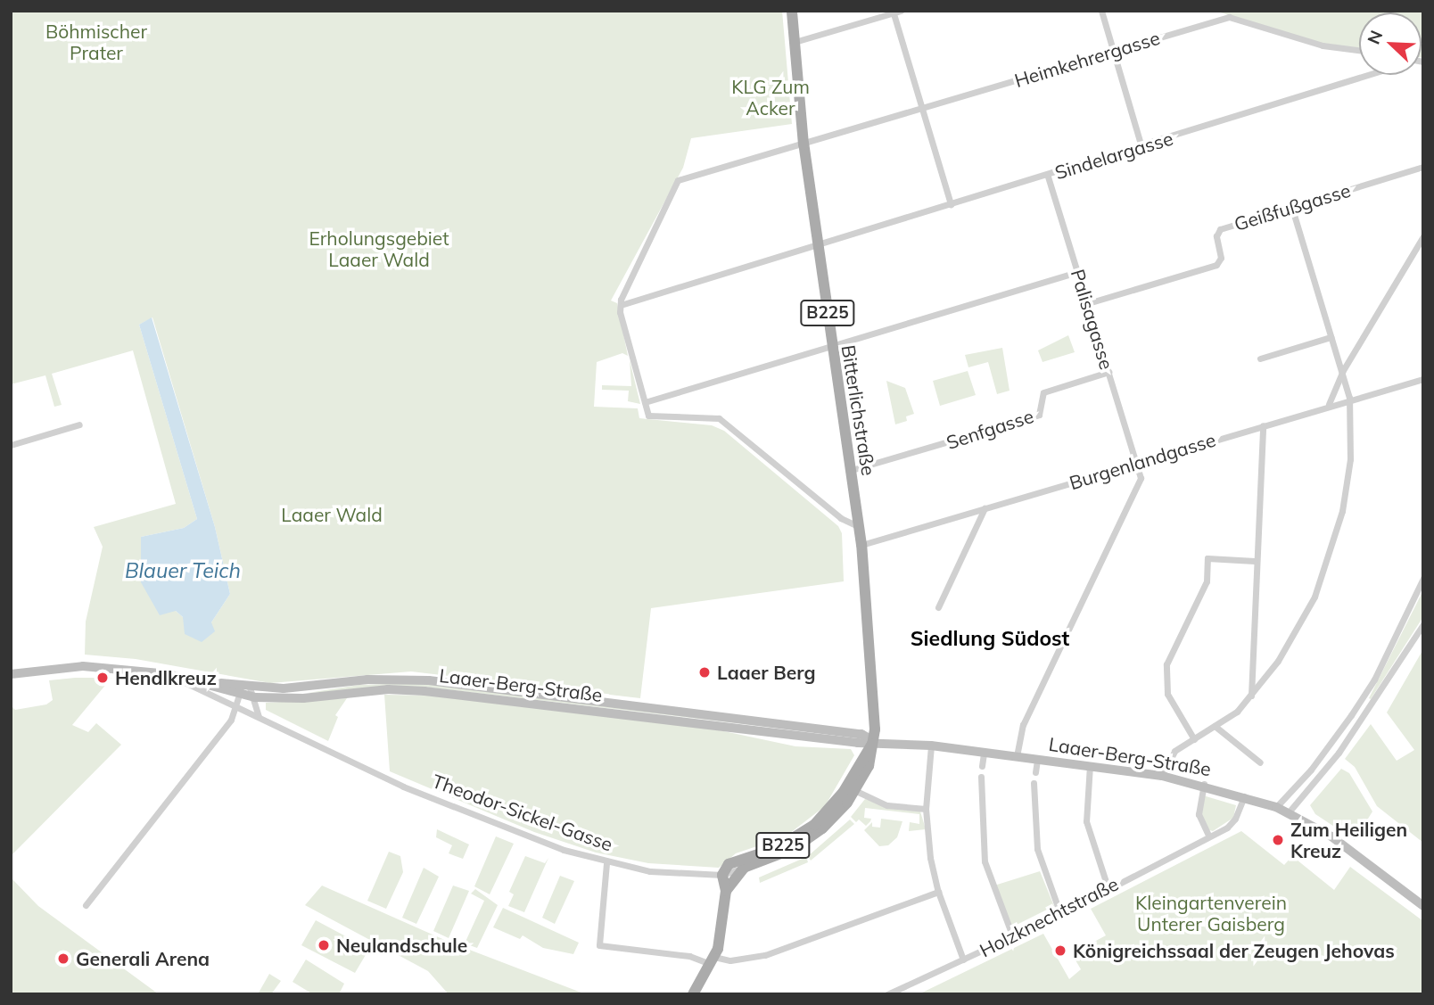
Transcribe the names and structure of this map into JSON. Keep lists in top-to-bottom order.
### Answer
{
  "streets": {
    "main road": ["B225", "Bitterlichstraße", "Laaer-Berg-Straße"],
    "street": [
      "Heimkehrergasse",
      "Sindelargasse",
      "Geißfußgasse",
      "Palisagasse",
      "Senfgasse",
      "Burgenlandgasse",
      "Theodor-Sickel-Gasse",
      "Holzknechtstraße"
    ]
  },
  "crossings": [
    ["Heimkehrergasse", "Sindelargasse"],
    ["Heimkehrergasse", "Bitterlichstraße"],
    ["Sindelargasse", "Palisagasse"],
    ["Sindelargasse", "Bitterlichstraße"],
    ["Geißfußgasse", "Palisagasse"],
    ["B225", "Bitterlichstraße"],
    ["B225", "Laaer-Berg-Straße"],
    ["B225", "Theodor-Sickel-Gasse"],
    ["Palisagasse", "Senfgasse"],
    ["Palisagasse", "Burgenlandgasse"],
    ["Palisagasse", "Laaer-Berg-Straße"],
    ["Bitterlichstraße", "Senfgasse"],
    ["Bitterlichstraße", "Burgenlandgasse"],
    ["Bitterlichstraße", "Laaer-Berg-Straße"],
    ["Laaer-Berg-Straße", "Theodor-Sickel-Gasse"],
    ["Laaer-Berg-Straße", "Holzknechtstraße"]
  ],
  "districts": ["Siedlung Südost"],
  "water": ["Blauer Teich"],
  "parks": [
    "Böhmischer Prater",
    "KLG Zum Acker",
    "Erholungsgebiet Laaer Wald",
    "Laaer Wald",
    "Kleingartenverein Unterer Gaisberg"
  ],
  "places": [
    "Laaer Berg",
    "Hendlkreuz",
    "Zum Heiligen Kreuz",
    "Neulandschule",
    "Königreichssaal der Zeugen Jehovas",
    "Generali Arena"
  ],
  "north": "top left"
}
